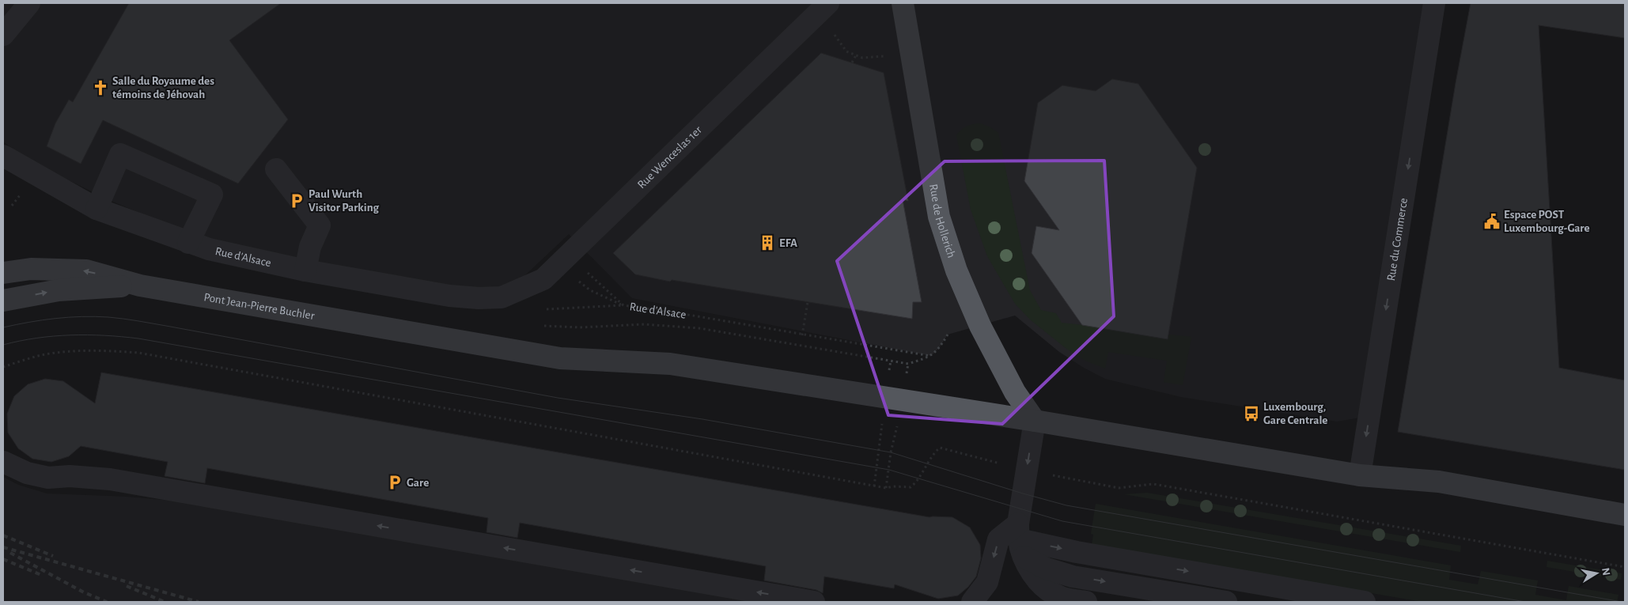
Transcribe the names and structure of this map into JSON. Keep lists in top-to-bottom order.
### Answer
{
  "streets": {
    "main road": ["Rue de Hollerich", "Pont Jean-Pierre Buchler"],
    "street": ["Rue Wenceslas 1er", "Rue du Commerce", "Rue d'Alsace"]
  },
  "crossings": [
    ["Rue Wenceslas 1er", "Rue d'Alsace"],
    ["Rue de Hollerich", "Pont Jean-Pierre Buchler"],
    ["Rue du Commerce", "Pont Jean-Pierre Buchler"]
  ],
  "one_way": ["Rue du Commerce"],
  "places": {
    "church": ["Salle du Royaume des témoins de Jéhovah"],
    "parking": ["Paul Wurth Visitor Parking", "Gare"],
    "public building": ["Espace POST Luxembourg-Gare"],
    "building": ["EFA"],
    "bus stop": ["Luxembourg, Gare Centrale"]
  },
  "north": "right"
}
